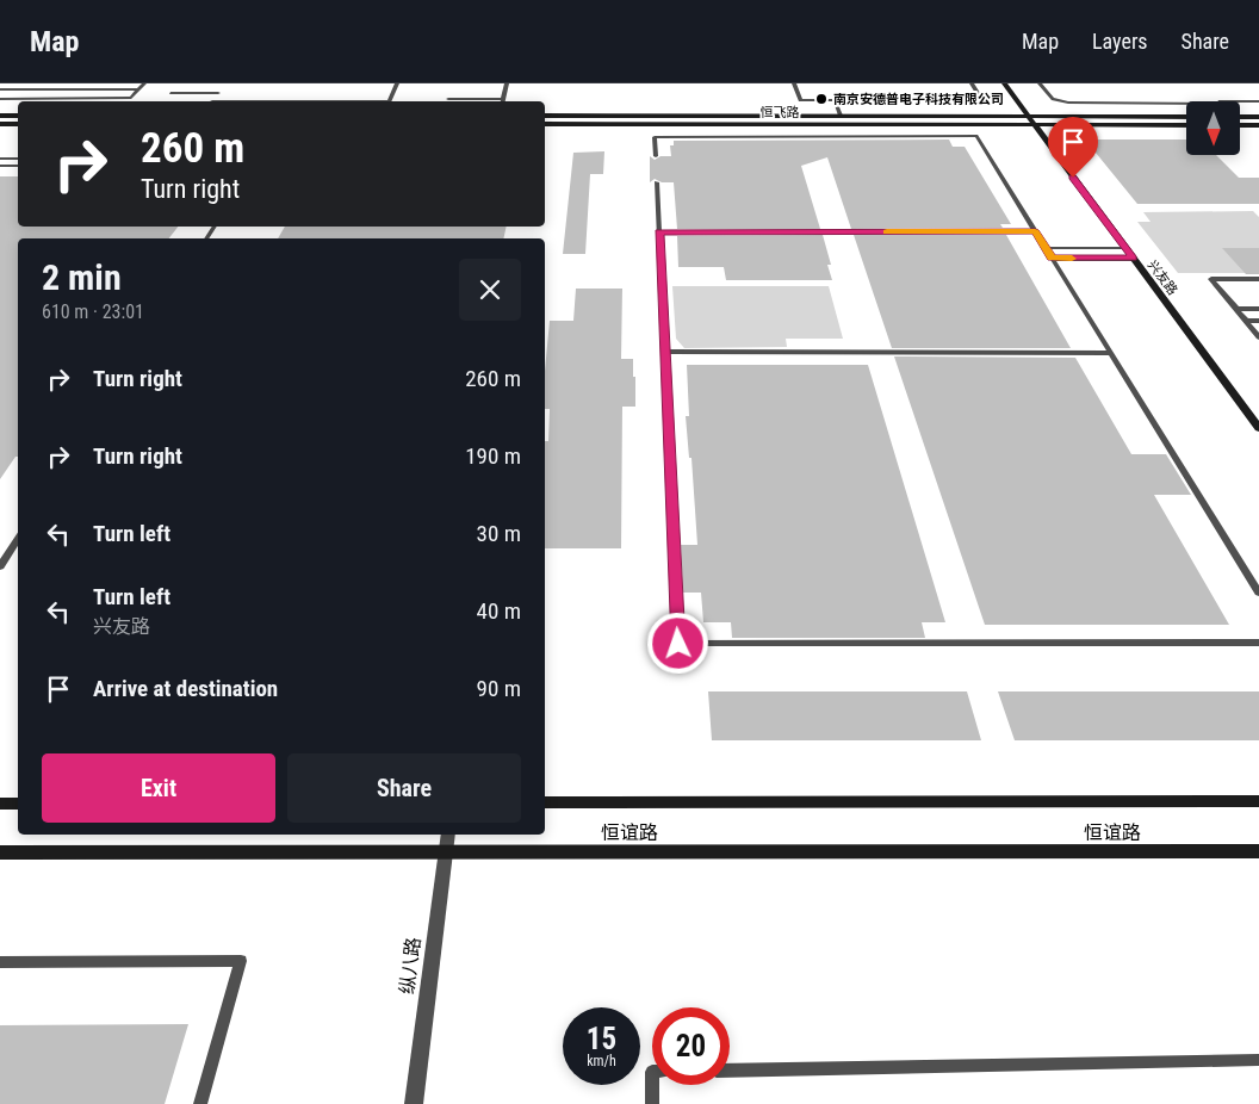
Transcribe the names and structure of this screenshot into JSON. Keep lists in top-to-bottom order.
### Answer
{
  "streets": {
    "main road": ["恒飞路", "兴友路", "恒谊路"],
    "street": ["纵八路"]
  },
  "crossings": [
    ["恒飞路", "兴友路"],
    ["恒谊路", "纵八路"]
  ],
  "places": ["南京安德普电子科技有限公司"],
  "north": "bottom",
  "page": {
    "header": "Map",
    "nav": ["Map", "Layers", "Share"],
    "turn": ["260 m", "Turn right"],
    "heading": ["2 min", "610 m · 23:01"],
    "list": [
      {
        "name": "Turn right",
        "value": "260 m"
      },
      {
        "name": "Turn right",
        "value": "190 m"
      },
      {
        "name": "Turn left",
        "value": "30 m"
      },
      {
        "name": "Turn left",
        "note": "兴友路",
        "value": "40 m"
      },
      {
        "name": "Arrive at destination",
        "value": "90 m"
      }
    ],
    "buttons": ["Exit", "Share"],
    "speed": "15 km/h",
    "limit": "20"
  }
}
